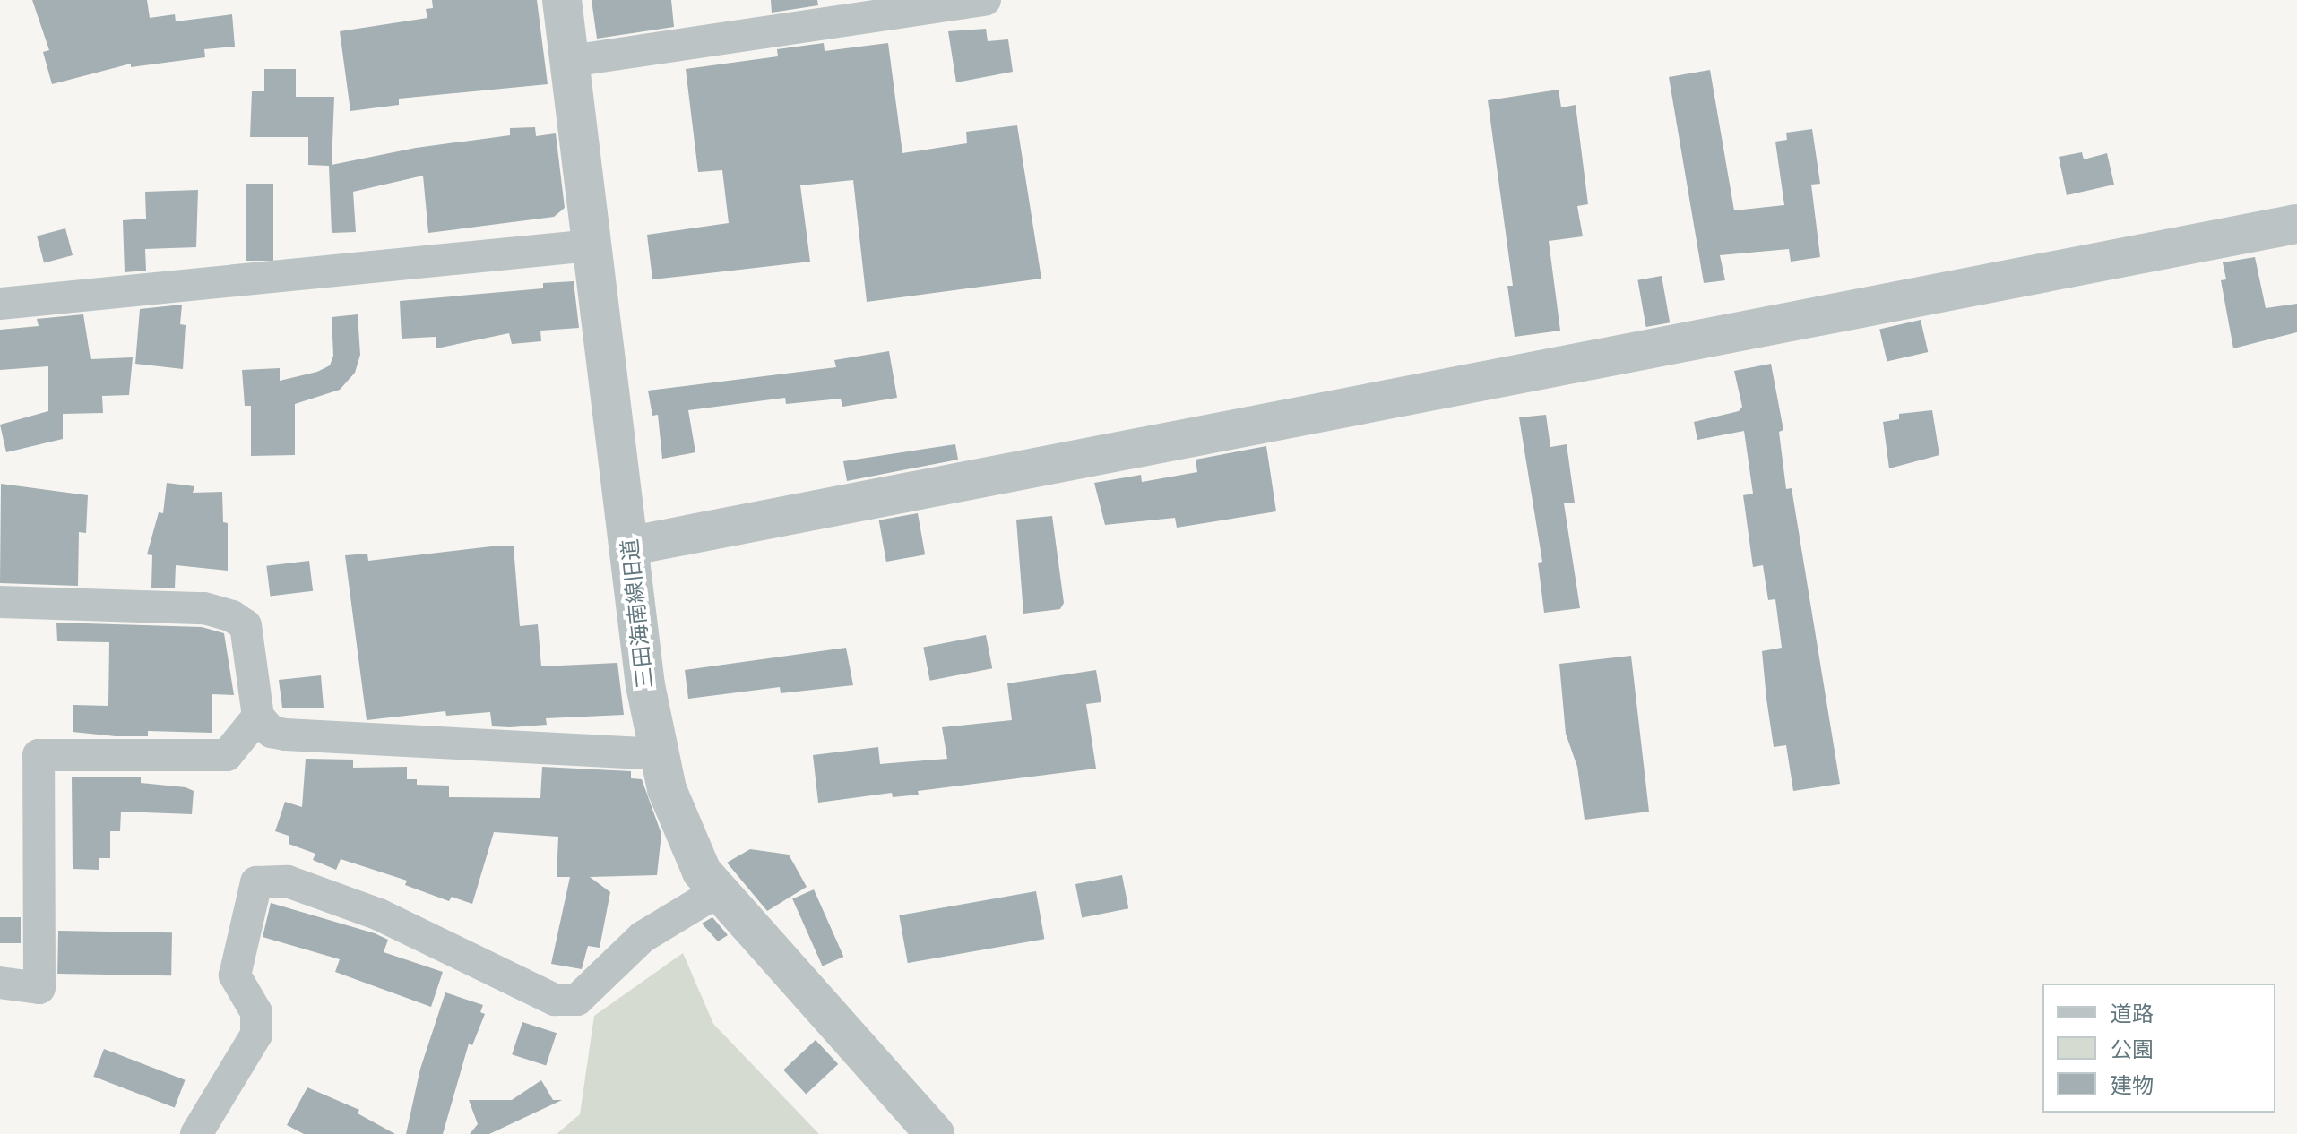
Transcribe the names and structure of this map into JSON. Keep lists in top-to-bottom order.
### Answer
{
  "streets": {
    "street": ["三田海南線旧道"]
  },
  "legend": ["道路", "公園", "建物"]
}
